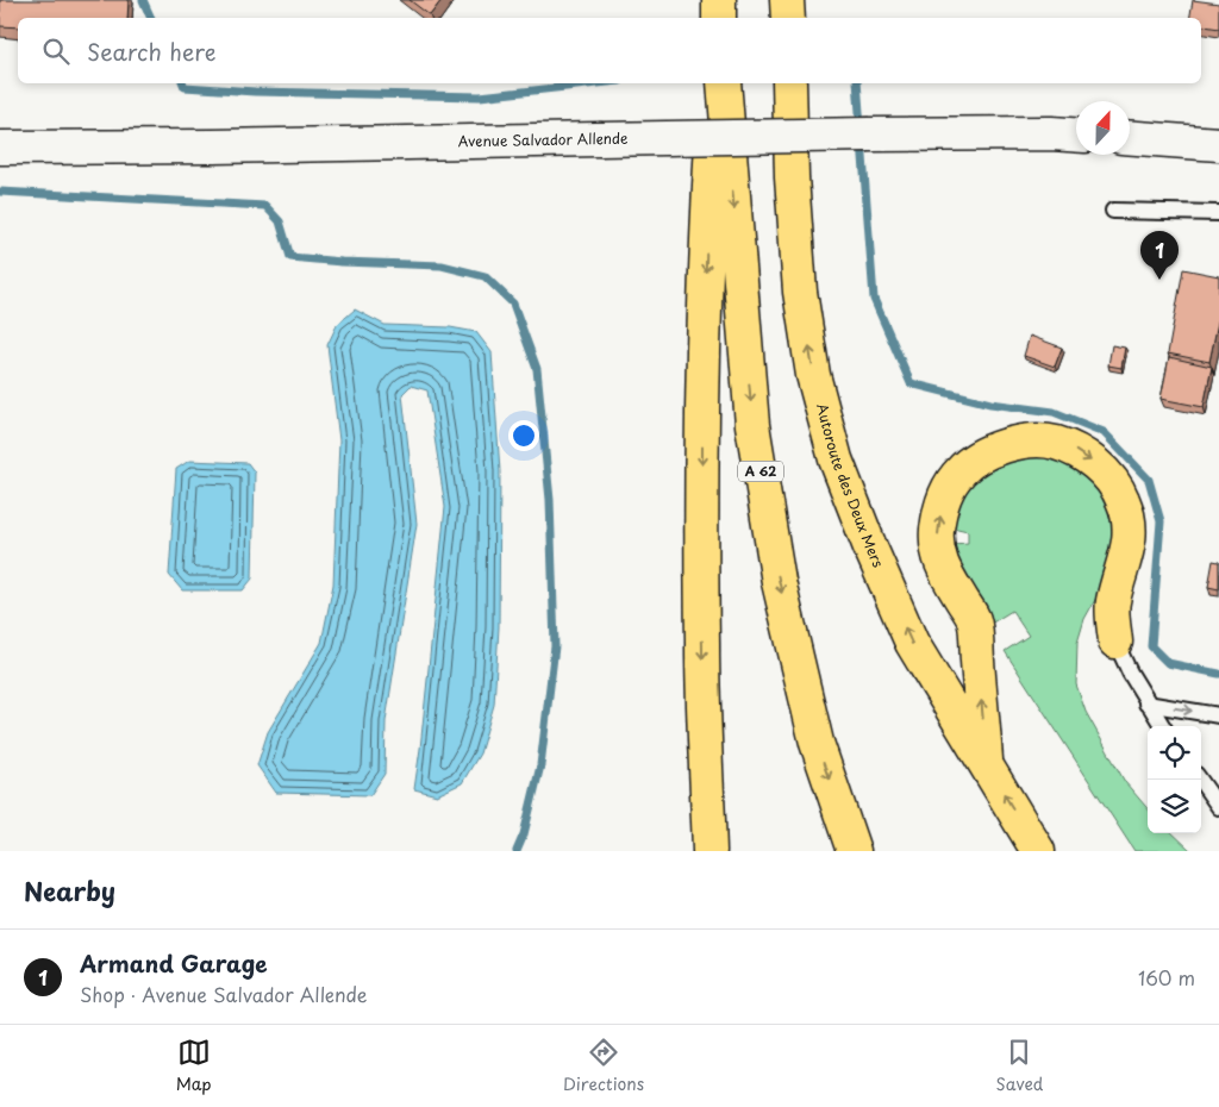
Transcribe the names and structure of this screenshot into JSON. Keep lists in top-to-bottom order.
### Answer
{
  "streets": {
    "highway": ["A 62", "Autoroute des Deux Mers"],
    "street": ["Avenue Salvador Allende"]
  },
  "north": "top",
  "page": {
    "search": "Search here",
    "pins": "1",
    "heading": "Nearby",
    "list": [
      {
        "mark": "1",
        "name": "Armand Garage",
        "note": "Shop · Avenue Salvador Allende",
        "value": "160 m"
      }
    ],
    "nav": ["Map", "Directions", "Saved"]
  }
}
